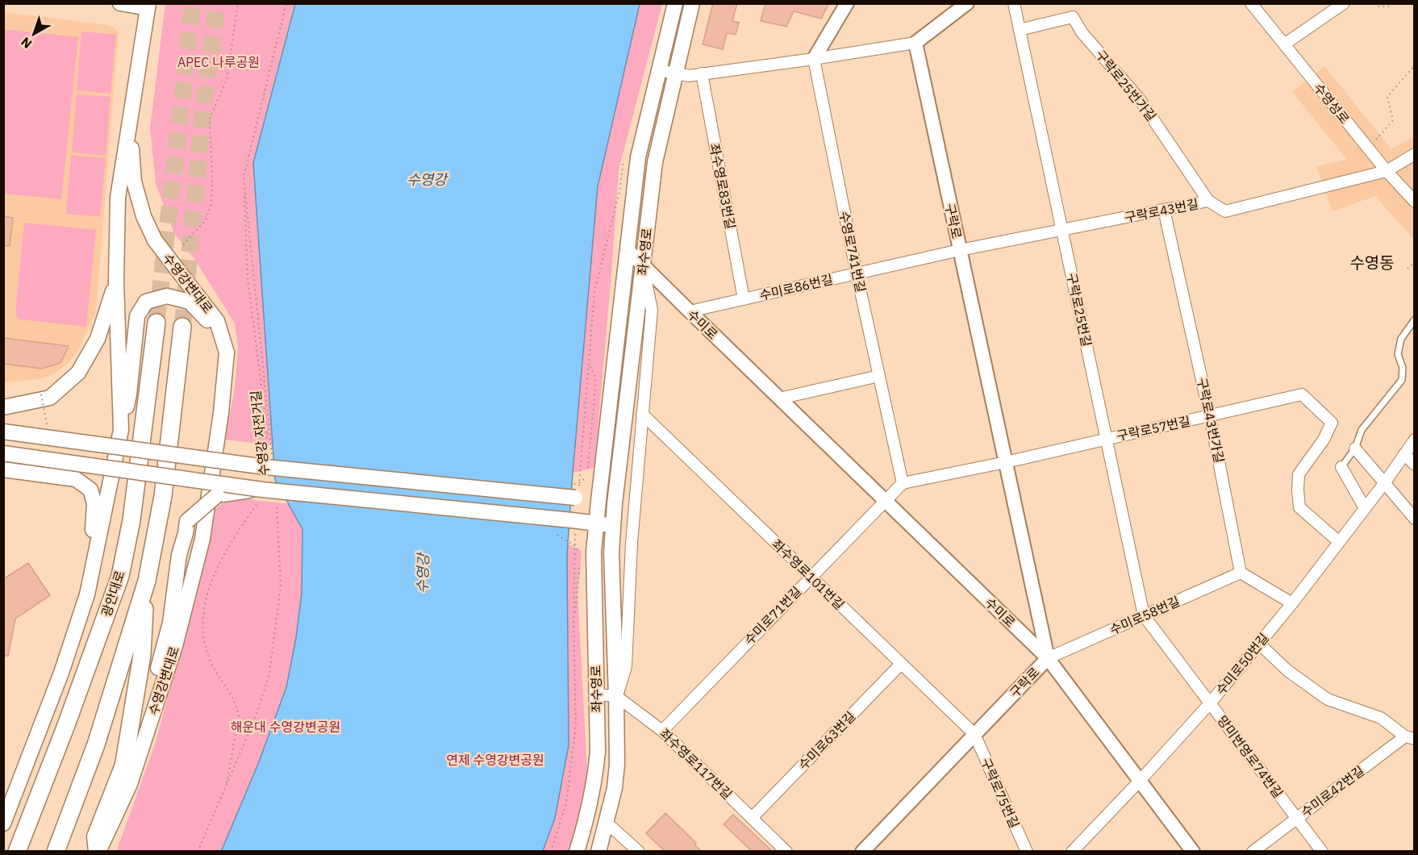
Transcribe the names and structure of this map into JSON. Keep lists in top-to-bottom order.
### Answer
{
  "streets": {
    "highway": ["광안대로"],
    "main road": ["좌수영로", "수영강변대로"],
    "street": [
      "구락로25번가길",
      "수영성로",
      "좌수영로83번길",
      "구락로43번길",
      "구락로",
      "수영로741번길",
      "수미로86번길",
      "구락로25번길",
      "수미로",
      "구락로43번가길",
      "구락로57번길",
      "좌수영로101번길",
      "수미로71번길",
      "수미로58번길",
      "수미로50번길",
      "수미로63번길",
      "망미번영로74번길",
      "좌수영로117번길",
      "수미로42번길",
      "구락로75번길"
    ],
    "path": ["수영강 자전거길"]
  },
  "crossings": [
    ["구락로25번가길", "구락로43번길"],
    ["구락로25번가길", "구락로25번길"],
    ["수영성로", "구락로43번길"],
    ["좌수영로83번길", "수미로86번길"],
    ["구락로43번길", "구락로"],
    ["구락로43번길", "수미로86번길"],
    ["구락로43번길", "구락로25번길"],
    ["구락로43번길", "구락로43번가길"],
    ["구락로", "수미로86번길"],
    ["구락로", "수미로"],
    ["구락로", "구락로57번길"],
    ["구락로", "좌수영로101번길"],
    ["구락로", "수미로58번길"],
    ["구락로", "구락로75번길"],
    ["좌수영로", "수미로"],
    ["좌수영로", "좌수영로117번길"],
    ["수영로741번길", "수미로86번길"],
    ["수미로86번길", "수미로"],
    ["구락로25번길", "구락로57번길"],
    ["구락로25번길", "수미로58번길"],
    ["구락로25번길", "망미번영로74번길"],
    ["수미로", "수미로71번길"],
    ["수미로", "수미로58번길"],
    ["수미로", "수미로50번길"],
    ["구락로43번가길", "구락로57번길"],
    ["구락로43번가길", "수미로58번길"],
    ["구락로57번길", "수미로50번길"],
    ["좌수영로101번길", "수미로71번길"],
    ["좌수영로101번길", "수미로63번길"],
    ["좌수영로101번길", "구락로75번길"],
    ["수미로71번길", "좌수영로117번길"],
    ["수미로58번길", "망미번영로74번길"],
    ["수미로50번길", "망미번영로74번길"],
    ["수미로63번길", "좌수영로117번길"],
    ["망미번영로74번길", "수미로42번길"]
  ],
  "districts": ["수영동"],
  "water": ["수영강"],
  "parks": ["APEC 나루공원", "해운대 수영강변공원", "연제 수영강변공원"],
  "north": "bottom left"
}
